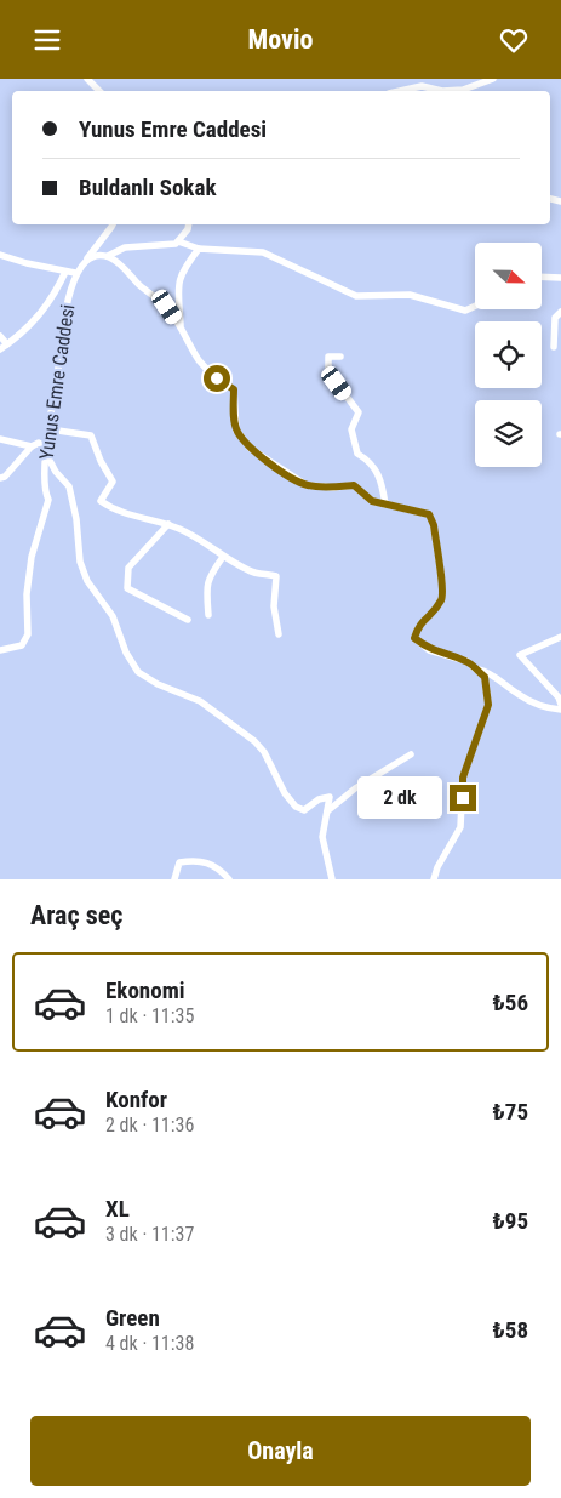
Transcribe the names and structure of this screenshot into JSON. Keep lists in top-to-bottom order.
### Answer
{
  "streets": {
    "street": ["Yunus Emre Caddesi"]
  },
  "north": "right",
  "page": {
    "header": "Movio",
    "banner": ["Yunus Emre Caddesi", "Buldanlı Sokak"],
    "bubble": "2 dk",
    "heading": "Araç seç",
    "list": [
      {
        "name": "Ekonomi",
        "note": "1 dk · 11:35",
        "value": "₺56"
      },
      {
        "name": "Konfor",
        "note": "2 dk · 11:36",
        "value": "₺75"
      },
      {
        "name": "XL",
        "note": "3 dk · 11:37",
        "value": "₺95"
      },
      {
        "name": "Green",
        "note": "4 dk · 11:38",
        "value": "₺58"
      }
    ],
    "buttons": "Onayla"
  }
}
